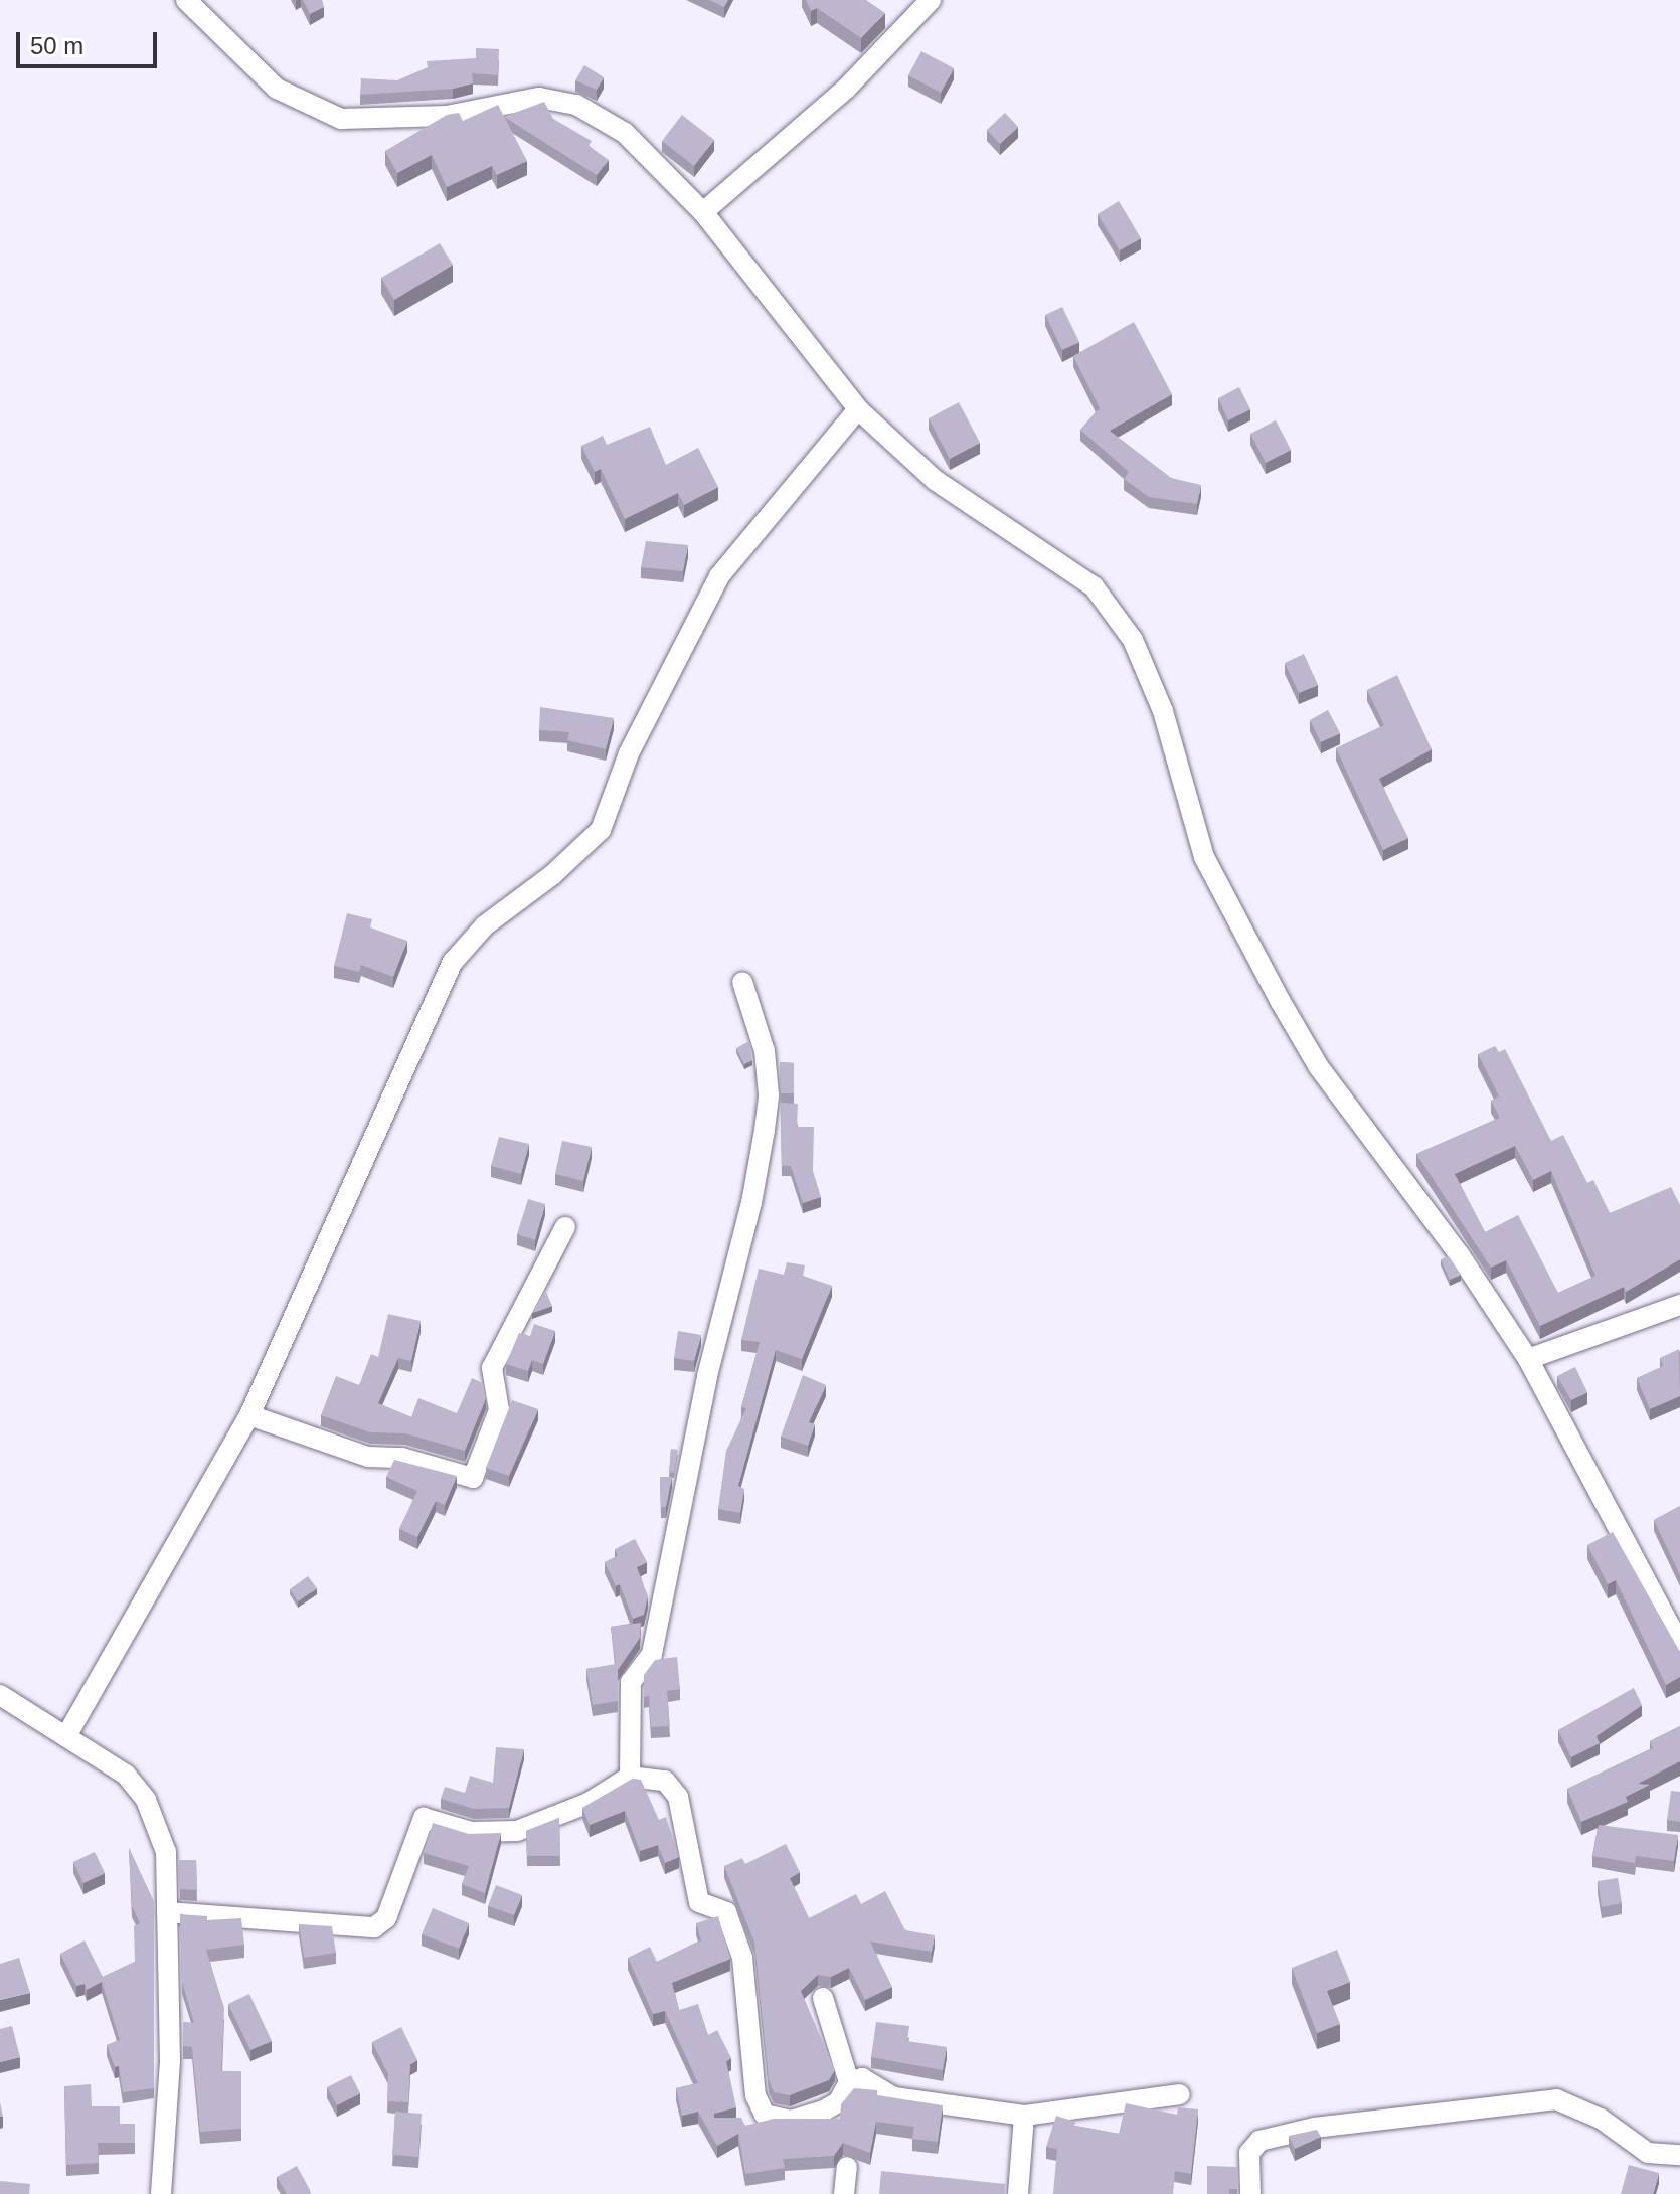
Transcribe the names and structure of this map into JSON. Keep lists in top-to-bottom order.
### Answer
{
  "scale_bar": "50 m"
}
